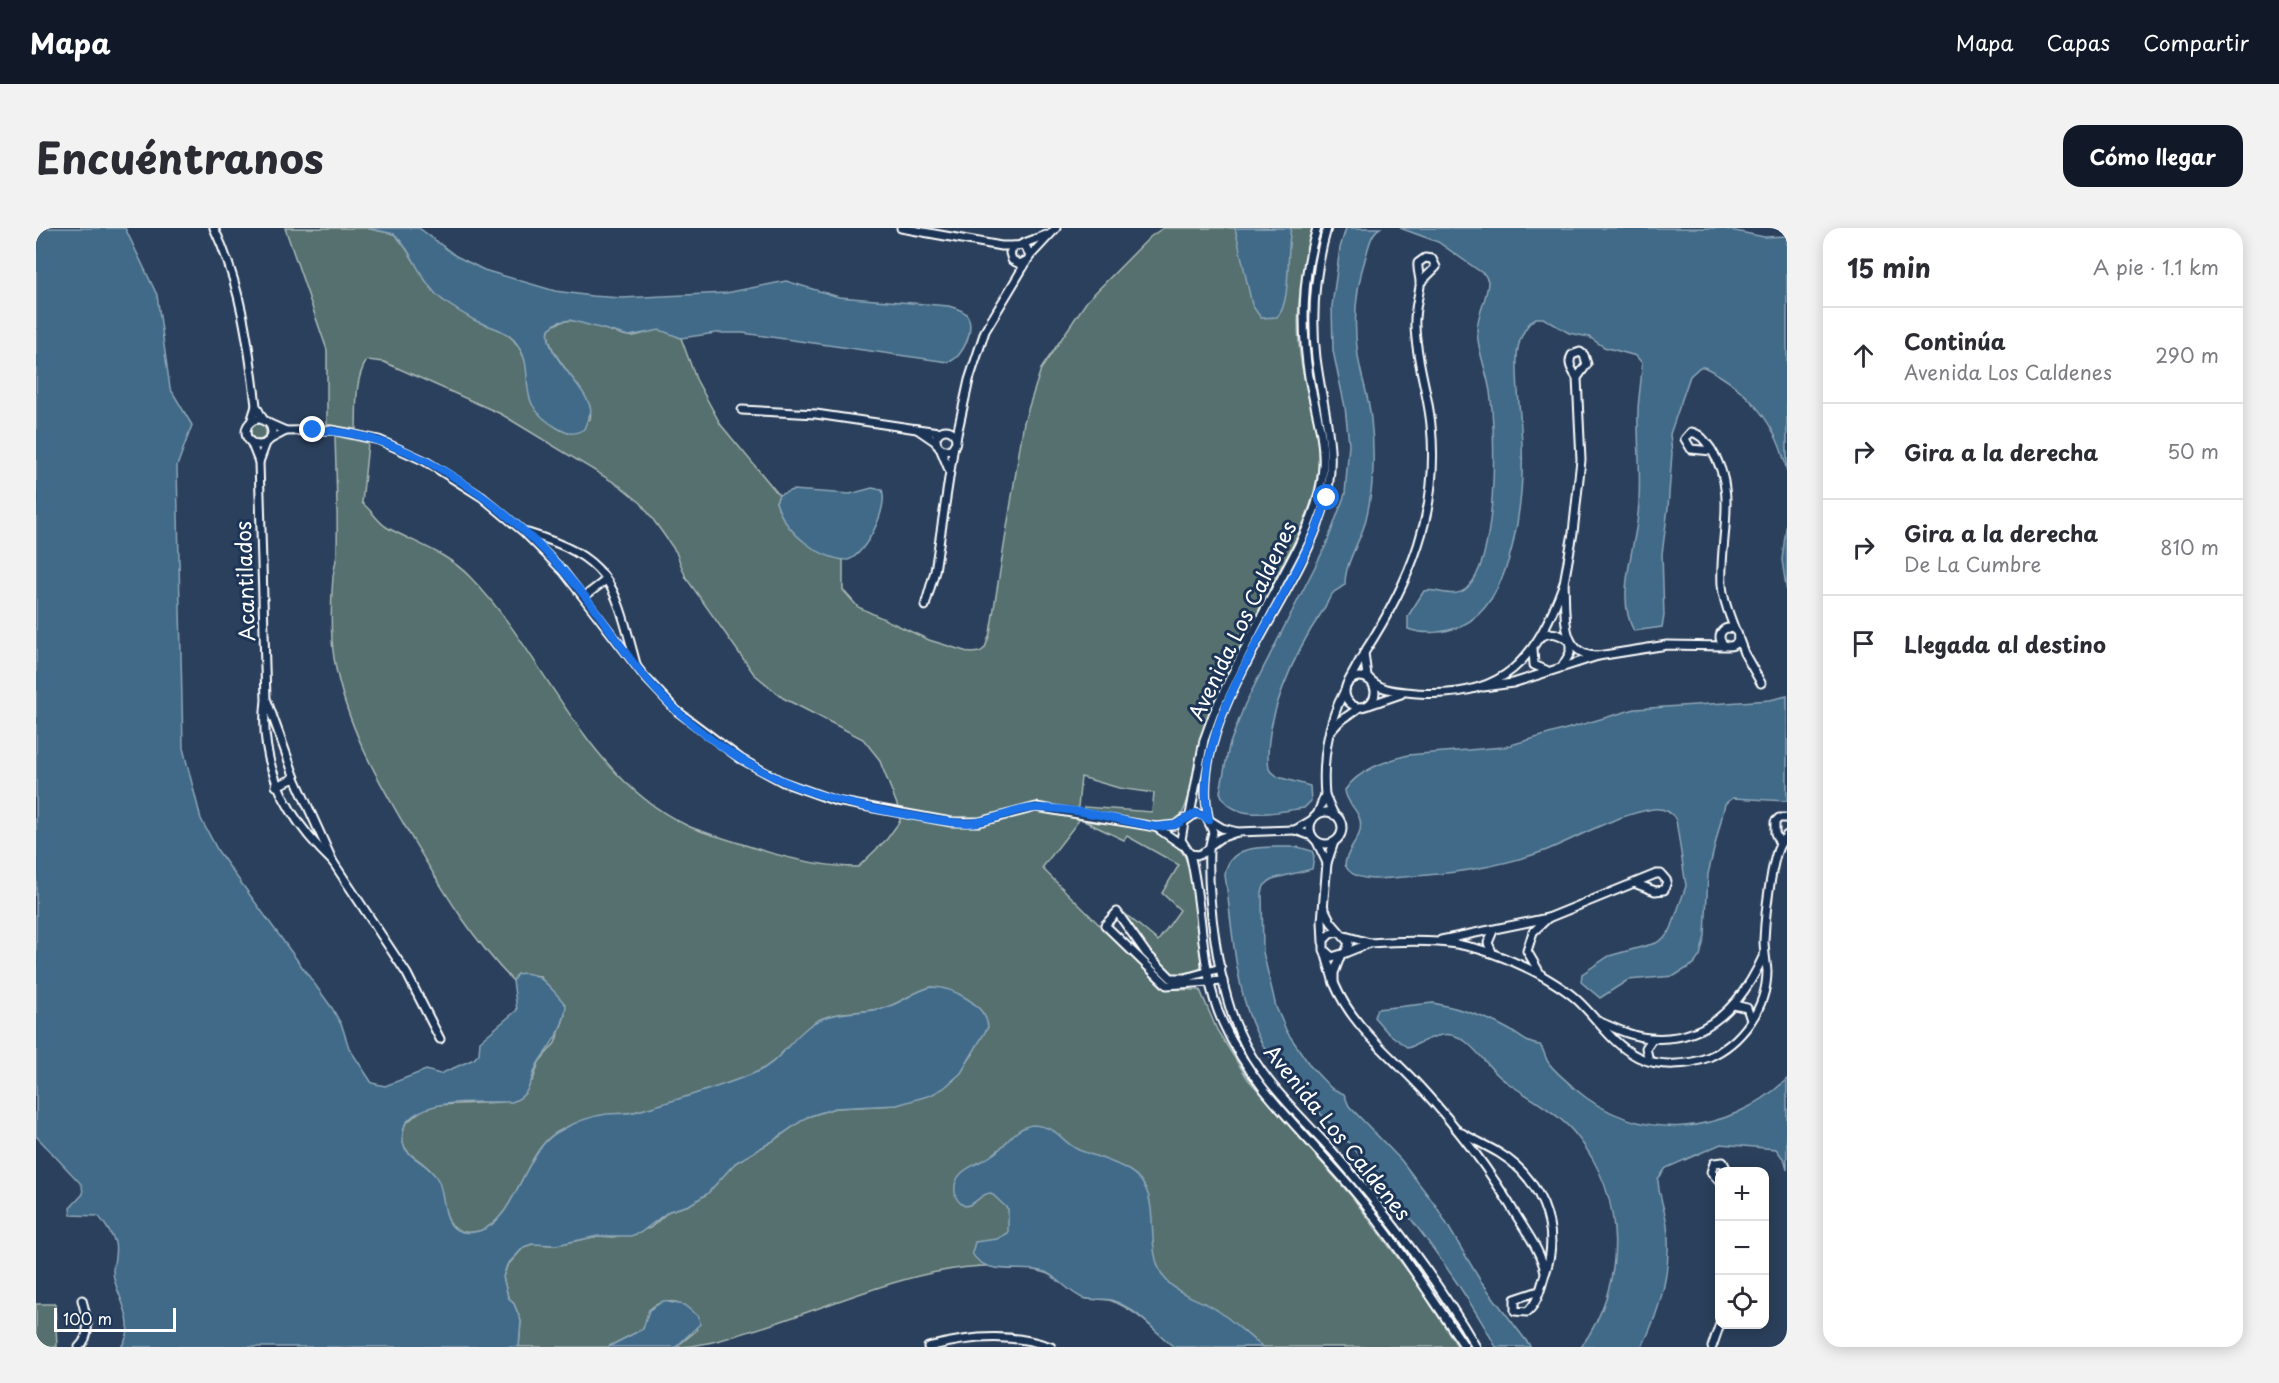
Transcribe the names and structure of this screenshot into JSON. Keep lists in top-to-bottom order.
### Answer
{
  "streets": {
    "street": ["Acantilados", "Avenida Los Caldenes"]
  },
  "scale_bar": "100 m",
  "page": {
    "header": "Mapa",
    "nav": ["Mapa", "Capas", "Compartir"],
    "title": "Encuéntranos",
    "buttons": "Cómo llegar",
    "heading": ["15 min", "A pie · 1.1 km"],
    "list": [
      ["Continúa", "Avenida Los Caldenes", "290 m"],
      ["Gira a la derecha", "50 m"],
      ["Gira a la derecha", "De La Cumbre", "810 m"],
      "Llegada al destino"
    ],
    "map_buttons": ["+", "−"],
    "scale": "100 m"
  }
}
